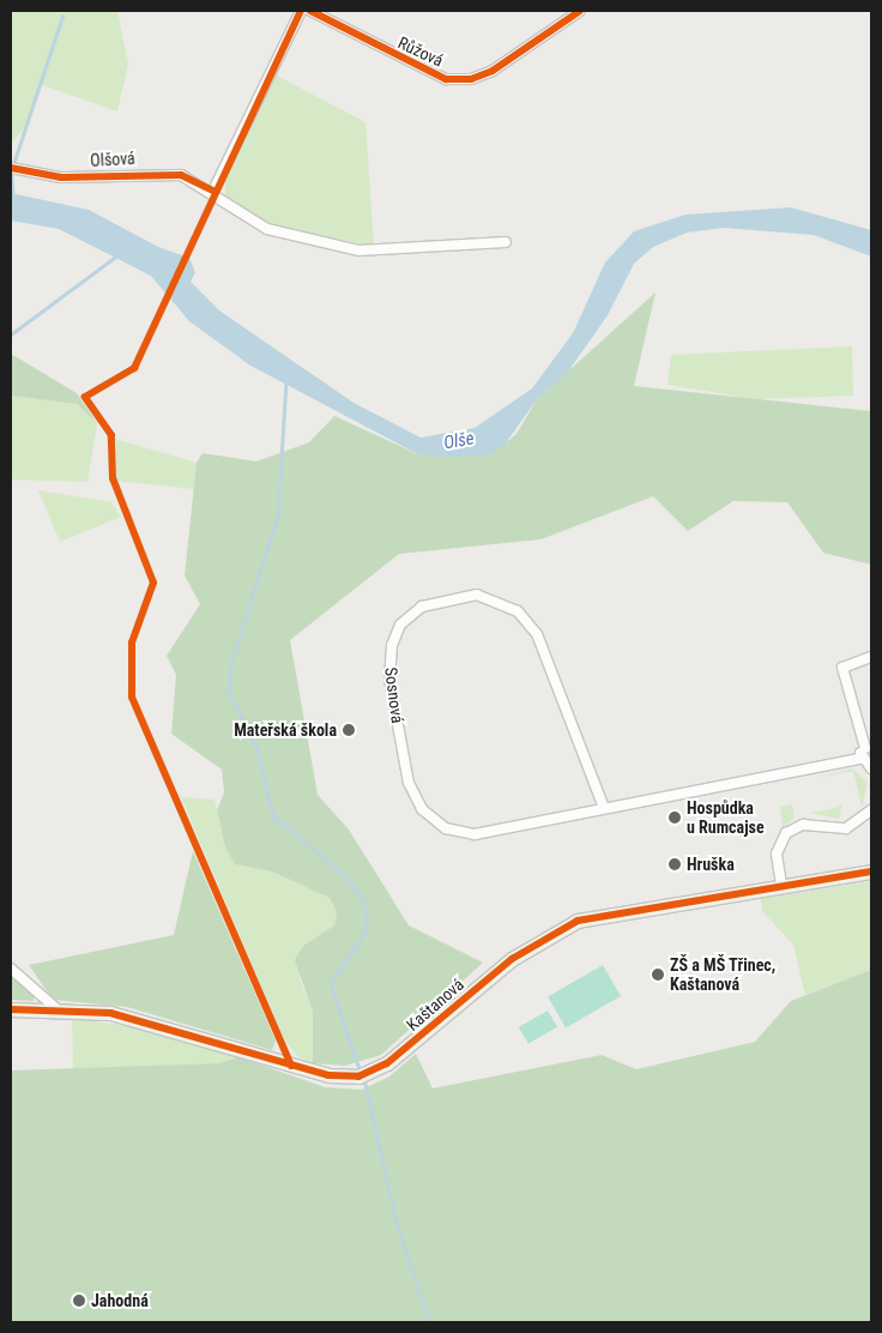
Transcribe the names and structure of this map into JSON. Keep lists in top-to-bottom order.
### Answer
{
  "streets": {
    "street": [
      "Růžová",
      "Olšová",
      "Sosnová",
      "Kaštanová"
    ]
  },
  "water": ["Olše"],
  "places": [
    "Mateřská škola",
    "Hospůdka u Rumcajse",
    "Hruška",
    "ZŠ a MŠ Třinec, Kaštanová",
    "Jahodná"
  ]
}
